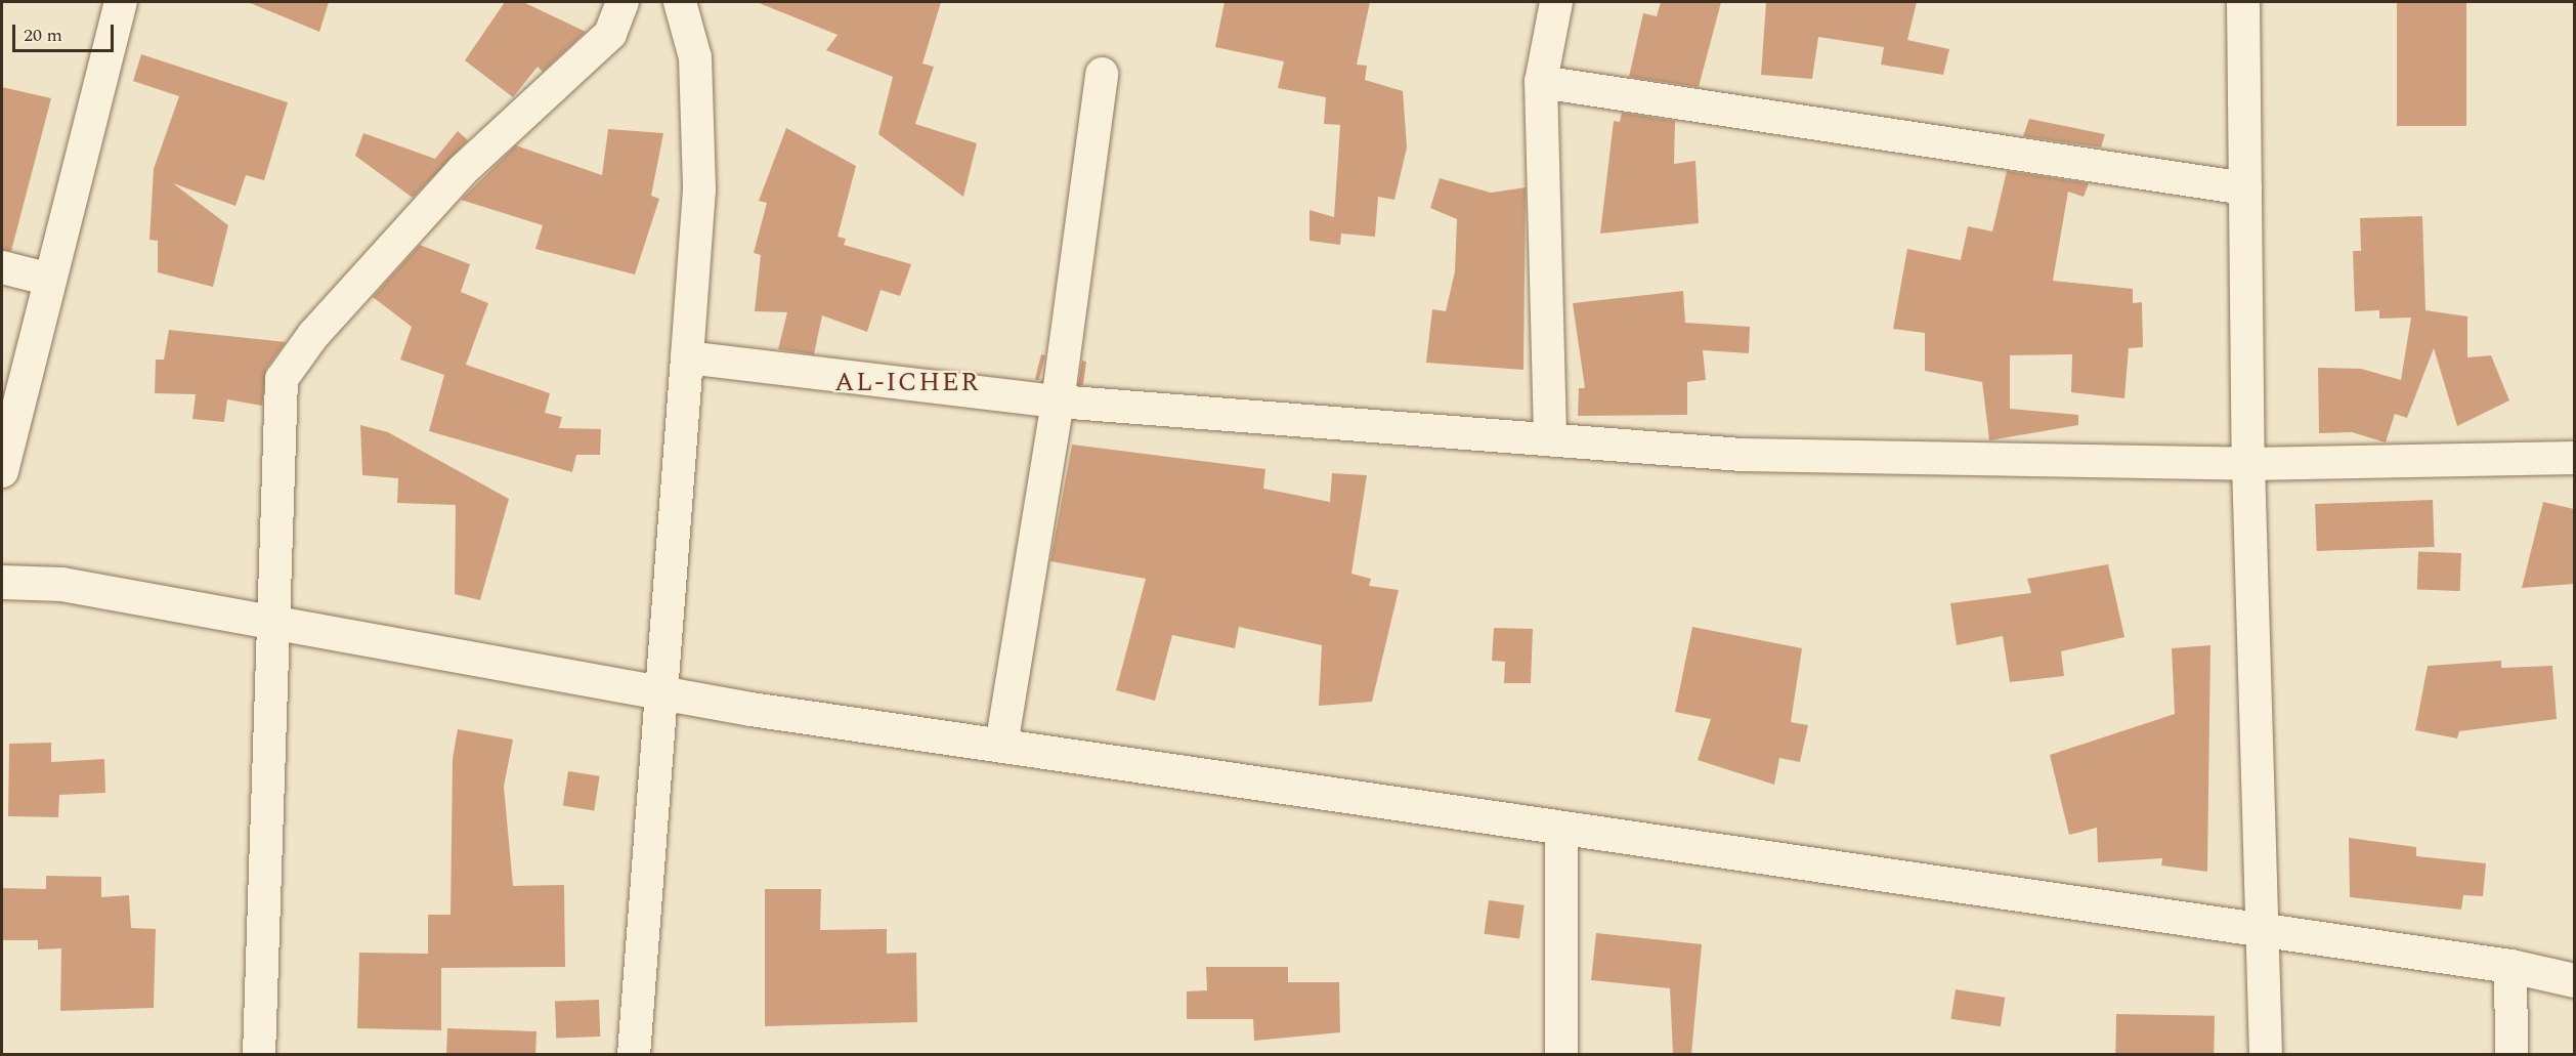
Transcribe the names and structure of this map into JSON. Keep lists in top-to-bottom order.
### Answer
{
  "districts": ["AL-ICHER"],
  "scale_bar": "20 m"
}
